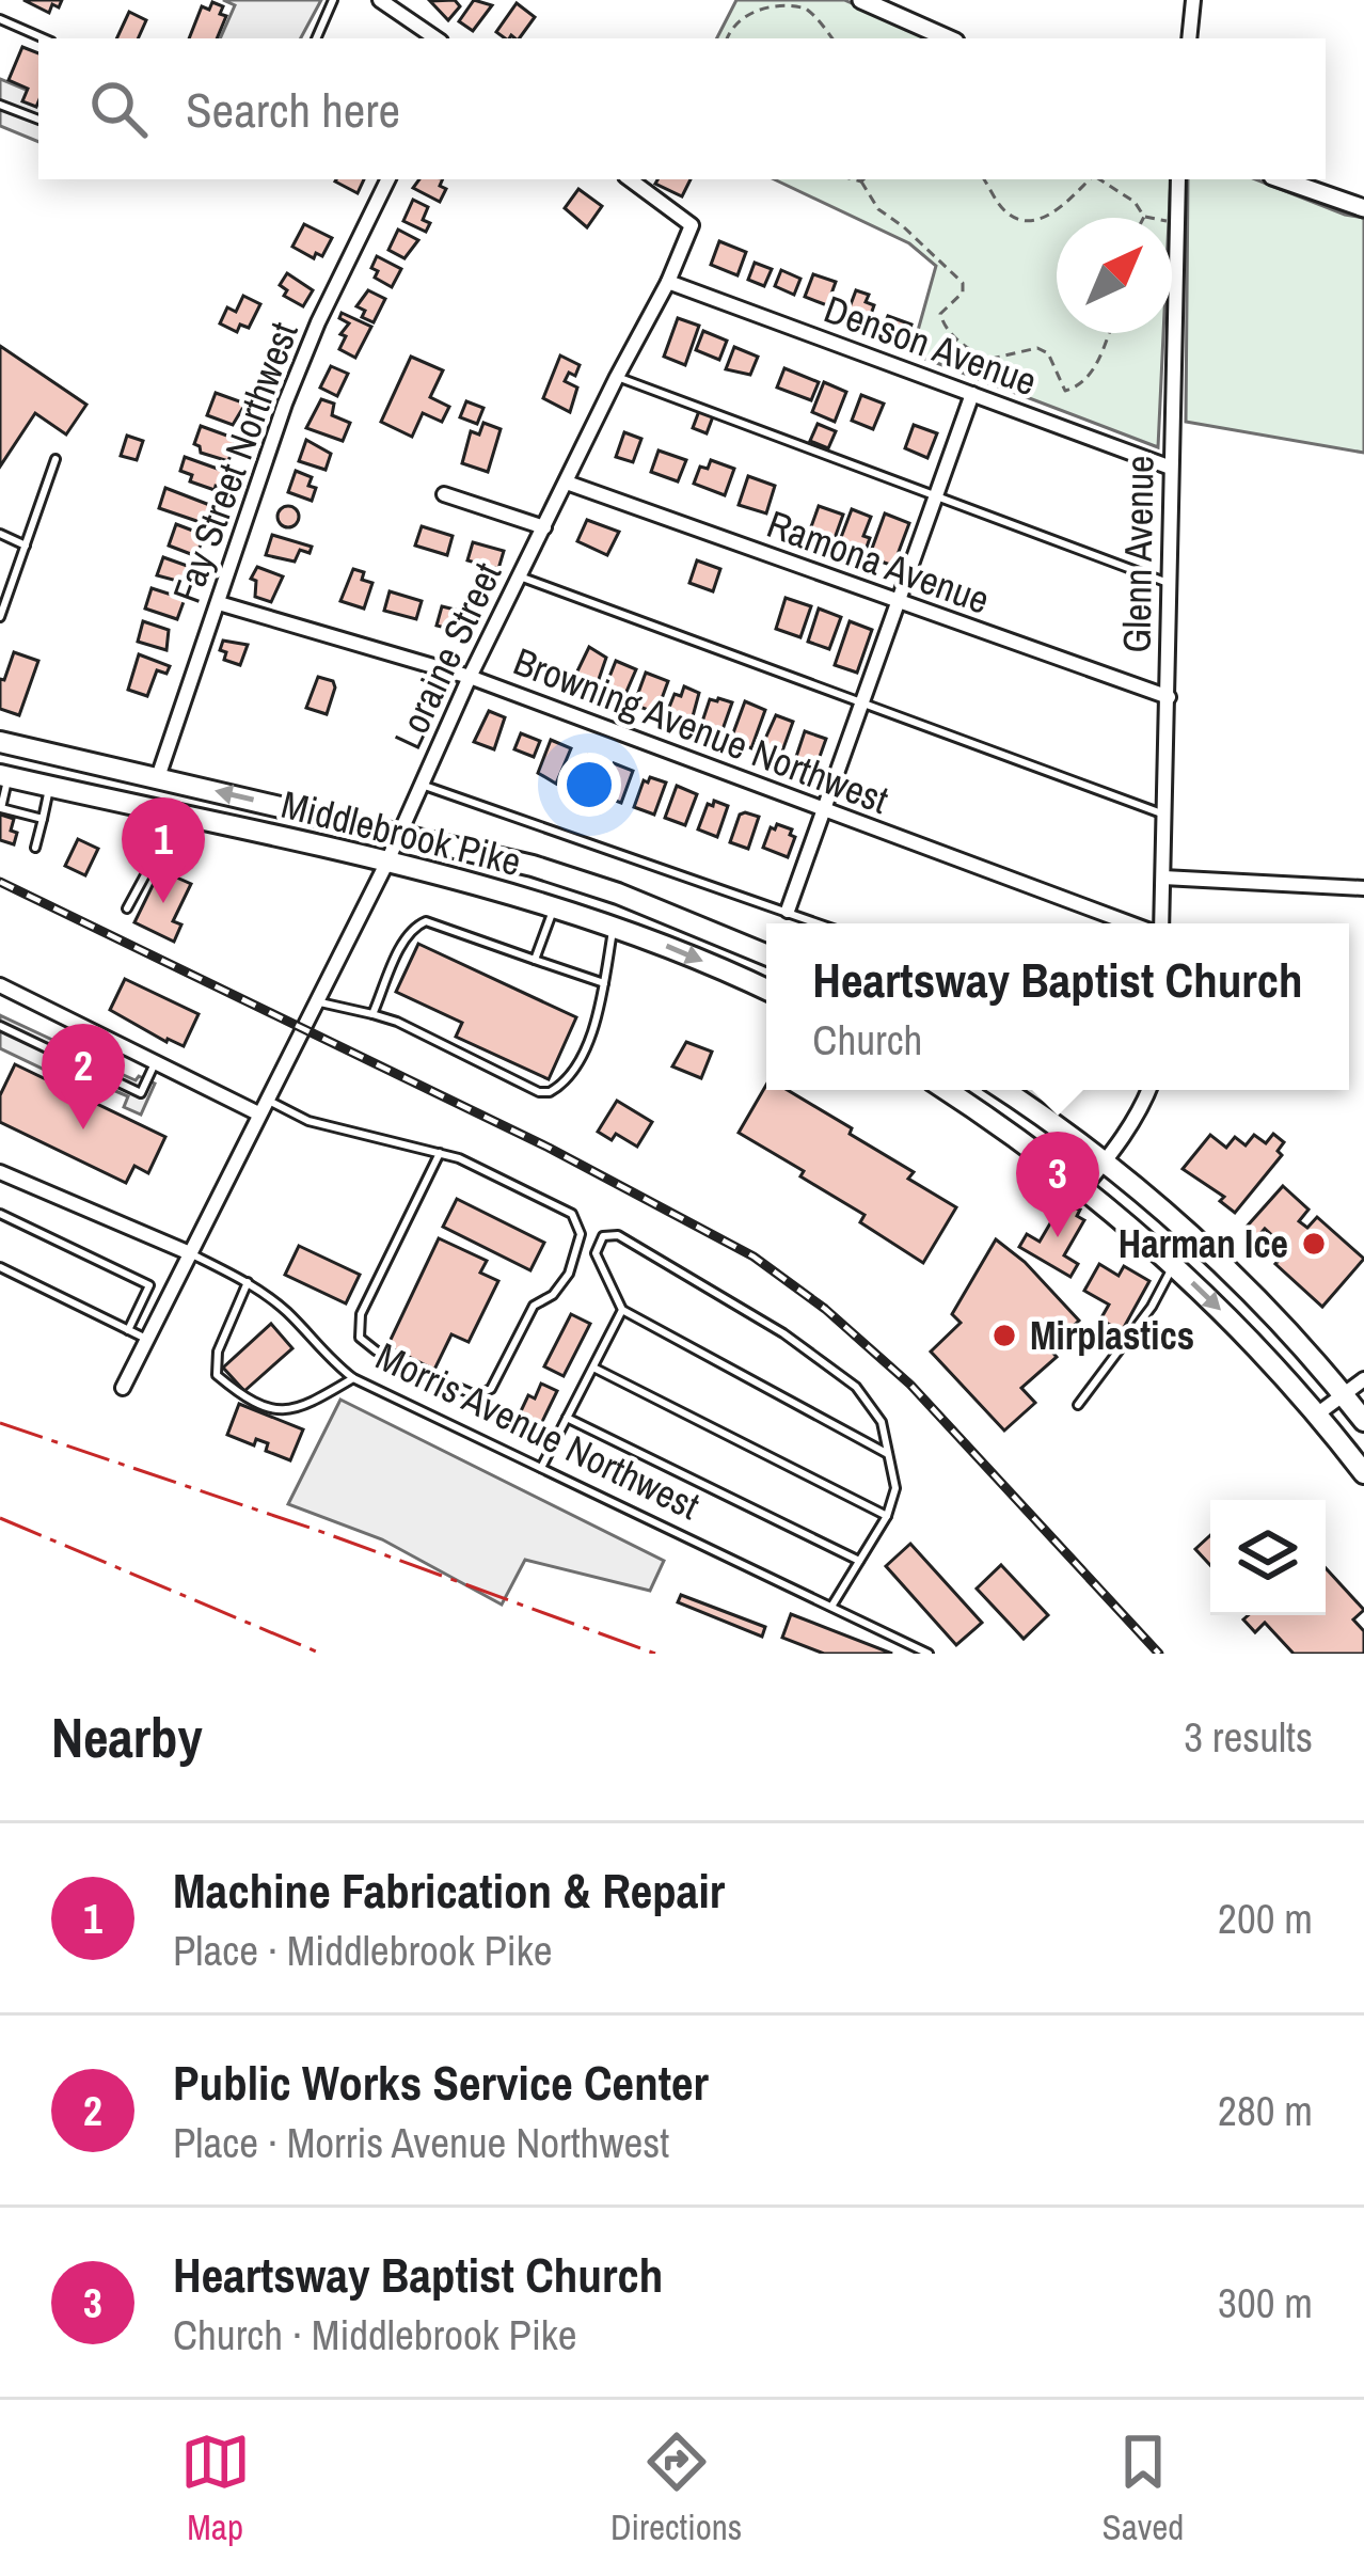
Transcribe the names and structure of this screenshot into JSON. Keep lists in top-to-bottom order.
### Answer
{
  "streets": {
    "main road": ["Middlebrook Pike"],
    "street": [
      "Denson Avenue",
      "Fay Street Northwest",
      "Glenn Avenue",
      "Ramona Avenue",
      "Loraine Street",
      "Browning Avenue Northwest",
      "Morris Avenue Northwest"
    ]
  },
  "crossings": [
    ["Denson Avenue", "Glenn Avenue"],
    ["Denson Avenue", "Loraine Street"],
    ["Fay Street Northwest", "Browning Avenue Northwest"],
    ["Fay Street Northwest", "Middlebrook Pike"],
    ["Glenn Avenue", "Ramona Avenue"],
    ["Ramona Avenue", "Loraine Street"],
    ["Loraine Street", "Browning Avenue Northwest"],
    ["Loraine Street", "Middlebrook Pike"],
    ["Loraine Street", "Morris Avenue Northwest"]
  ],
  "places": ["Harman Ice", "Mirplastics"],
  "north": "top right",
  "page": {
    "search": "Search here",
    "pins": ["1", "2", "3"],
    "popup": ["Heartsway Baptist Church", "Church"],
    "heading": ["Nearby", "3 results"],
    "list": [
      {
        "mark": "1",
        "name": "Machine Fabrication & Repair",
        "note": "Place · Middlebrook Pike",
        "value": "200 m"
      },
      {
        "mark": "2",
        "name": "Public Works Service Center",
        "note": "Place · Morris Avenue Northwest",
        "value": "280 m"
      },
      {
        "mark": "3",
        "name": "Heartsway Baptist Church",
        "note": "Church · Middlebrook Pike",
        "value": "300 m"
      }
    ],
    "nav": ["Map", "Directions", "Saved"]
  }
}
